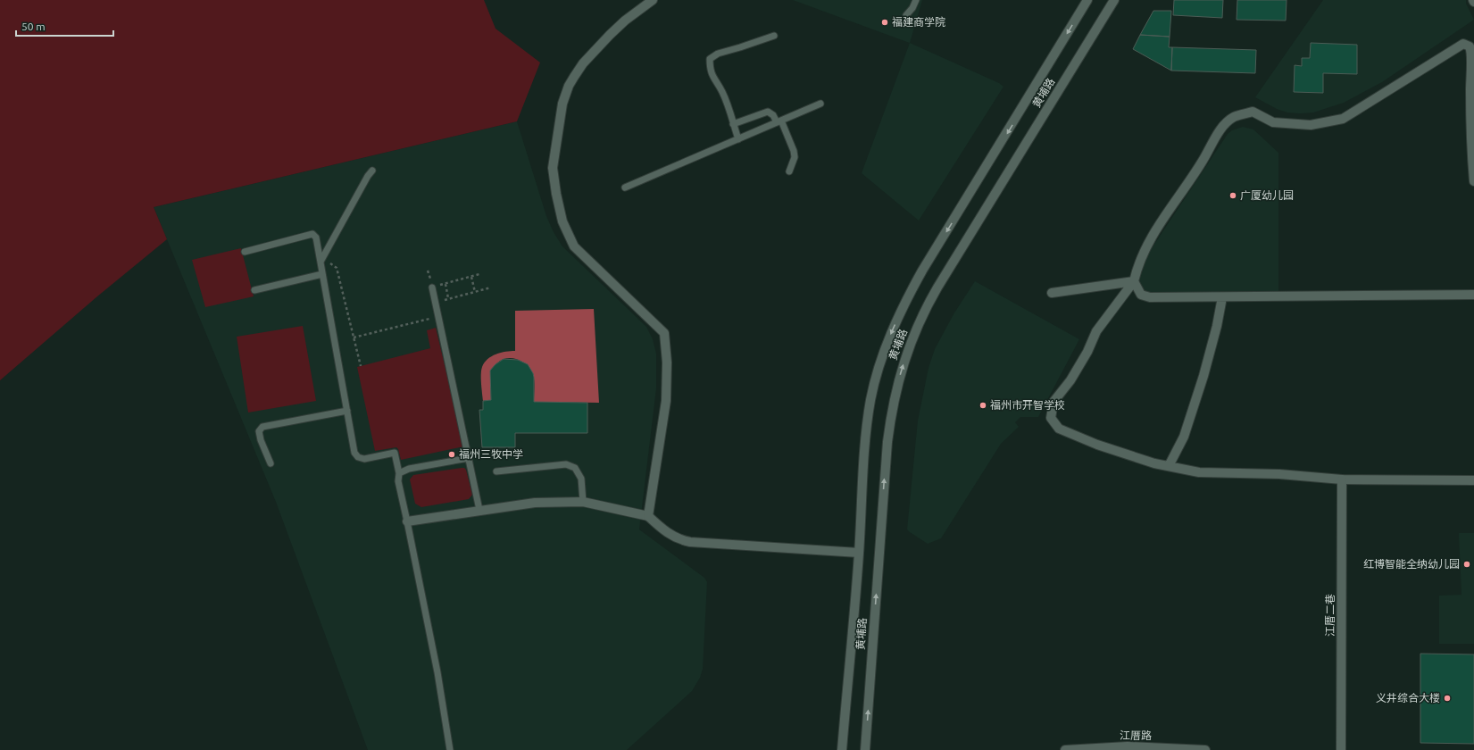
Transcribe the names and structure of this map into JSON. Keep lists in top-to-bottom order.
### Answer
{
  "streets": {
    "street": ["黄埔路", "江厝二巷", "江厝路"]
  },
  "places": [
    "福建商学院",
    "广厦幼儿园",
    "福州市开智学校",
    "福州三牧中学",
    "红博智能全纳幼儿园",
    "义井综合大楼"
  ],
  "scale_bar": "50 m"
}
